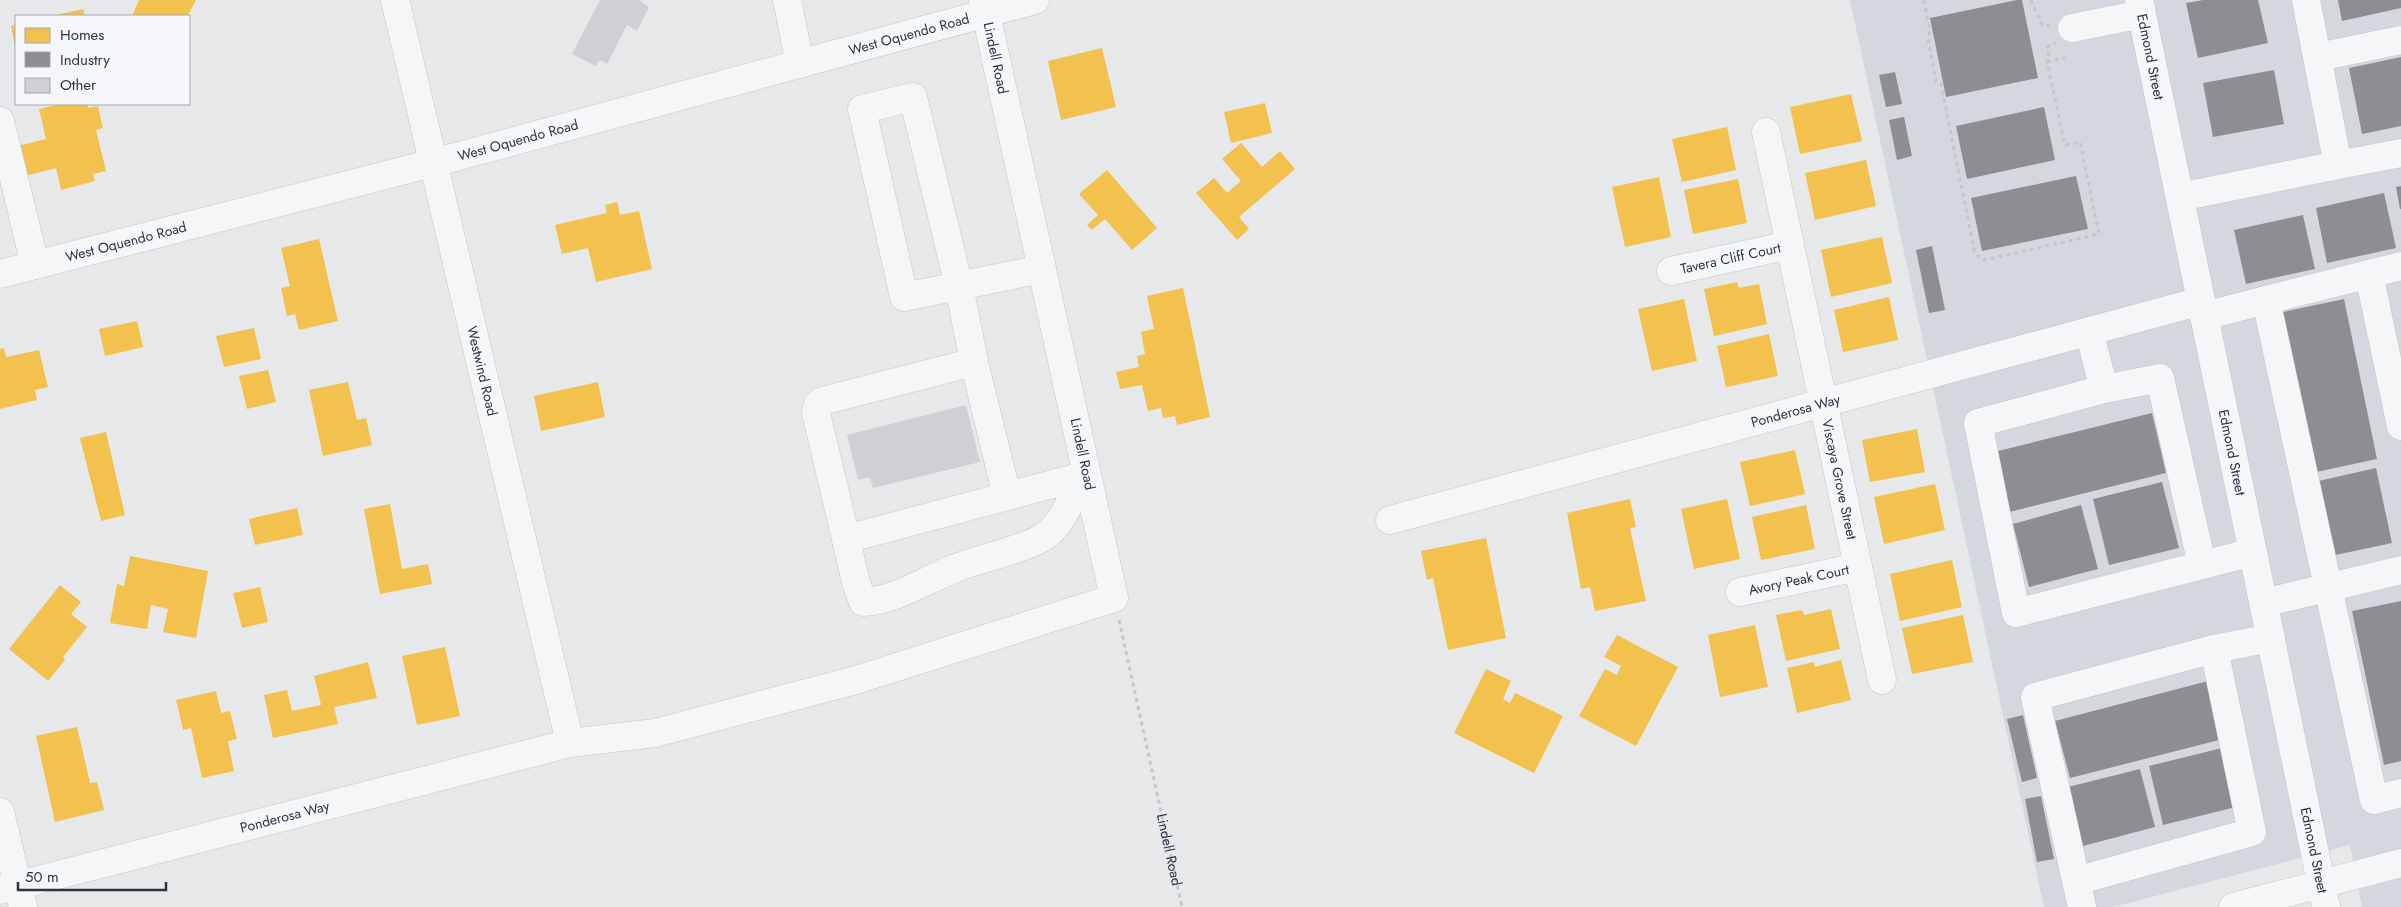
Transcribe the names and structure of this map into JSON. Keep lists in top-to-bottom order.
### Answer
{
  "streets": {
    "street": [
      "West Oquendo Road",
      "Edmond Street",
      "Lindell Road",
      "Tavera Cliff Court",
      "Westwind Road",
      "Ponderosa Way",
      "Viscaya Grove Street",
      "Avory Peak Court"
    ]
  },
  "crossings": [
    ["West Oquendo Road", "Lindell Road"],
    ["West Oquendo Road", "Westwind Road"],
    ["Edmond Street", "Ponderosa Way"],
    ["Lindell Road", "Ponderosa Way"],
    ["Tavera Cliff Court", "Viscaya Grove Street"],
    ["Westwind Road", "Ponderosa Way"],
    ["Ponderosa Way", "Viscaya Grove Street"],
    ["Viscaya Grove Street", "Avory Peak Court"]
  ],
  "legend": ["Homes", "Industry", "Other"],
  "scale_bar": "50 m"
}
